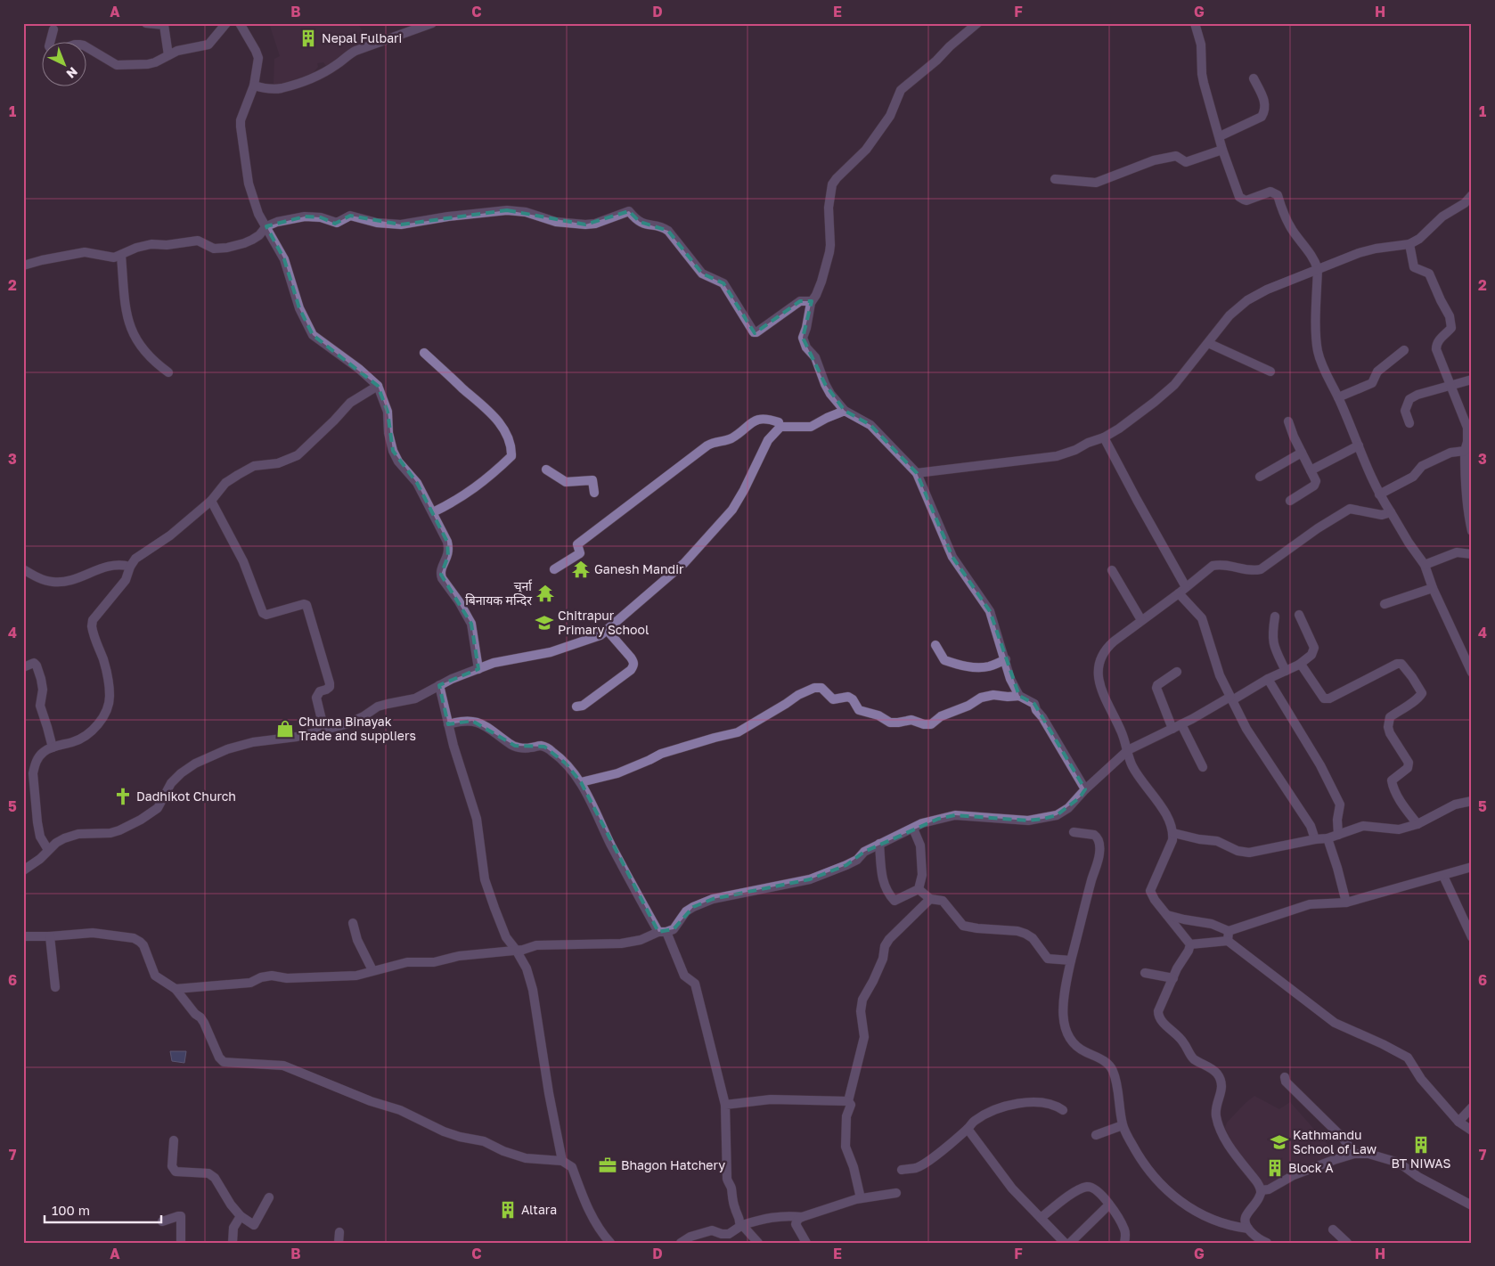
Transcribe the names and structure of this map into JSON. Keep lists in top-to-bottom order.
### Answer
{
  "places": {
    "building": [
      "Nepal Fulbari",
      "BT NIWAS",
      "Block A",
      "Altara"
    ],
    "temple": ["Ganesh Mandir", "चुर्ना बिनायक मन्दिर"],
    "school or university": ["Chitrapur Primary School", "Kathmandu School of Law"],
    "shop": ["Churna Binayak Trade and suppliers"],
    "church": ["Dadhikot Church"],
    "office": ["Bhagon Hatchery"]
  },
  "scale_bar": "100 m",
  "north": "bottom right",
  "grid": {
    "columns": [
      "A",
      "B",
      "C",
      "D",
      "E",
      "F",
      "G",
      "H"
    ],
    "rows": [
      "1",
      "2",
      "3",
      "4",
      "5",
      "6",
      "7"
    ]
  }
}
